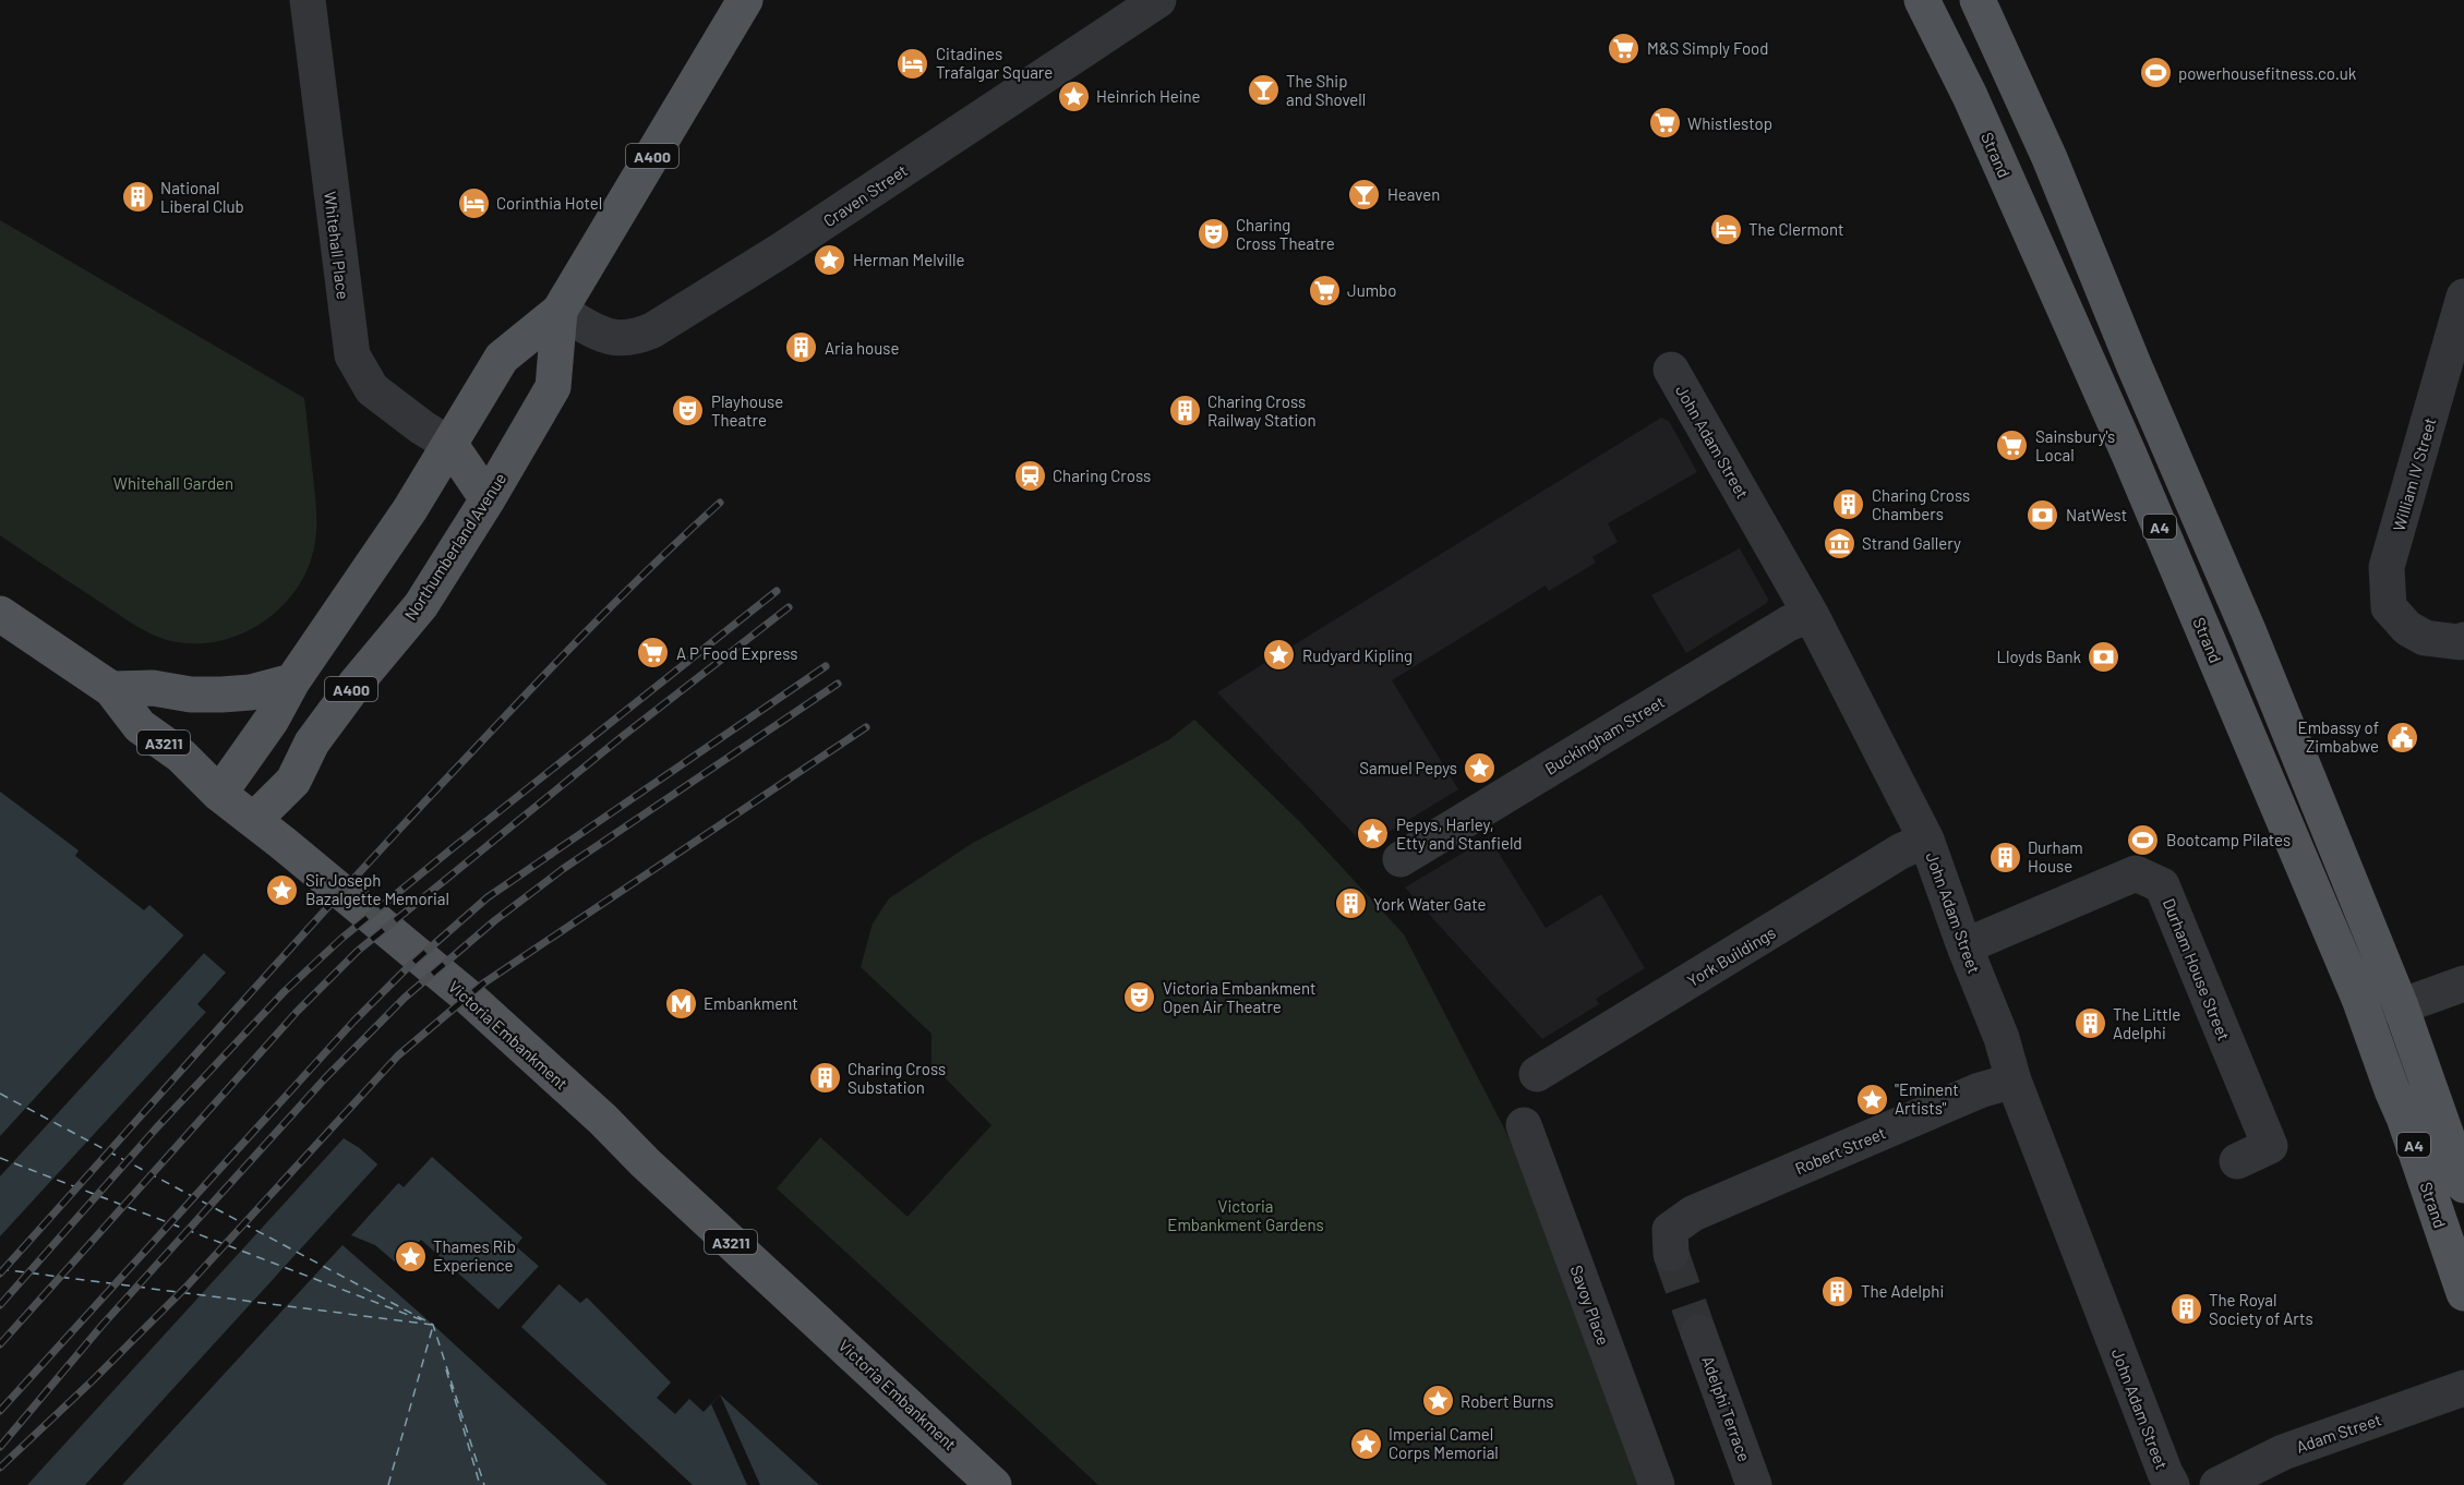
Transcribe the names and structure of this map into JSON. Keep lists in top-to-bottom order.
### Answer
{
  "streets": {
    "main road": [
      "Strand",
      "A400",
      "A4",
      "Northumberland Avenue",
      "A3211",
      "Victoria Embankment"
    ],
    "street": [
      "Craven Street",
      "Whitehall Place",
      "John Adam Street",
      "William IV Street",
      "Buckingham Street",
      "York Buildings",
      "Durham House Street",
      "Robert Street",
      "Savoy Place",
      "Adelphi Terrace",
      "Adam Street"
    ]
  },
  "crossings": [
    ["Craven Street", "Northumberland Avenue"],
    ["Whitehall Place", "Northumberland Avenue"],
    ["John Adam Street", "Buckingham Street"],
    ["John Adam Street", "York Buildings"],
    ["John Adam Street", "Durham House Street"],
    ["John Adam Street", "Robert Street"],
    ["Northumberland Avenue", "Victoria Embankment"]
  ],
  "parks": ["Whitehall Garden", "Victoria Embankment Gardens"],
  "places": {
    "supermarket": [
      "M&S Simply Food",
      "Whistlestop",
      "Jumbo",
      "Sainsbury's Local",
      "A P Food Express"
    ],
    "hotel": ["Citadines Trafalgar Square", "Corinthia Hotel", "The Clermont"],
    "sports": ["powerhousefitness.co.uk", "Bootcamp Pilates"],
    "bar": ["The Ship and Shovell", "Heaven"],
    "place": [
      "Heinrich Heine",
      "Herman Melville",
      "Rudyard Kipling",
      "Samuel Pepys",
      "Pepys, Harley, Etty and Stanfield",
      "Sir Joseph Bazalgette Memorial",
      "\"Eminent Artists\"",
      "Thames Rib Experience",
      "Robert Burns",
      "Imperial Camel Corps Memorial"
    ],
    "building": [
      "National Liberal Club",
      "Aria house",
      "Charing Cross Railway Station",
      "Charing Cross Chambers",
      "Durham House",
      "York Water Gate",
      "The Little Adelphi",
      "Charing Cross Substation",
      "The Adelphi",
      "The Royal Society of Arts"
    ],
    "theatre": ["Charing Cross Theatre", "Playhouse Theatre", "Victoria Embankment Open Air Theatre"],
    "station": ["Charing Cross"],
    "bank": ["NatWest", "Lloyds Bank"],
    "museum": ["Strand Gallery"],
    "public building": ["Embassy of Zimbabwe"],
    "metro station": ["Embankment"]
  }
}
